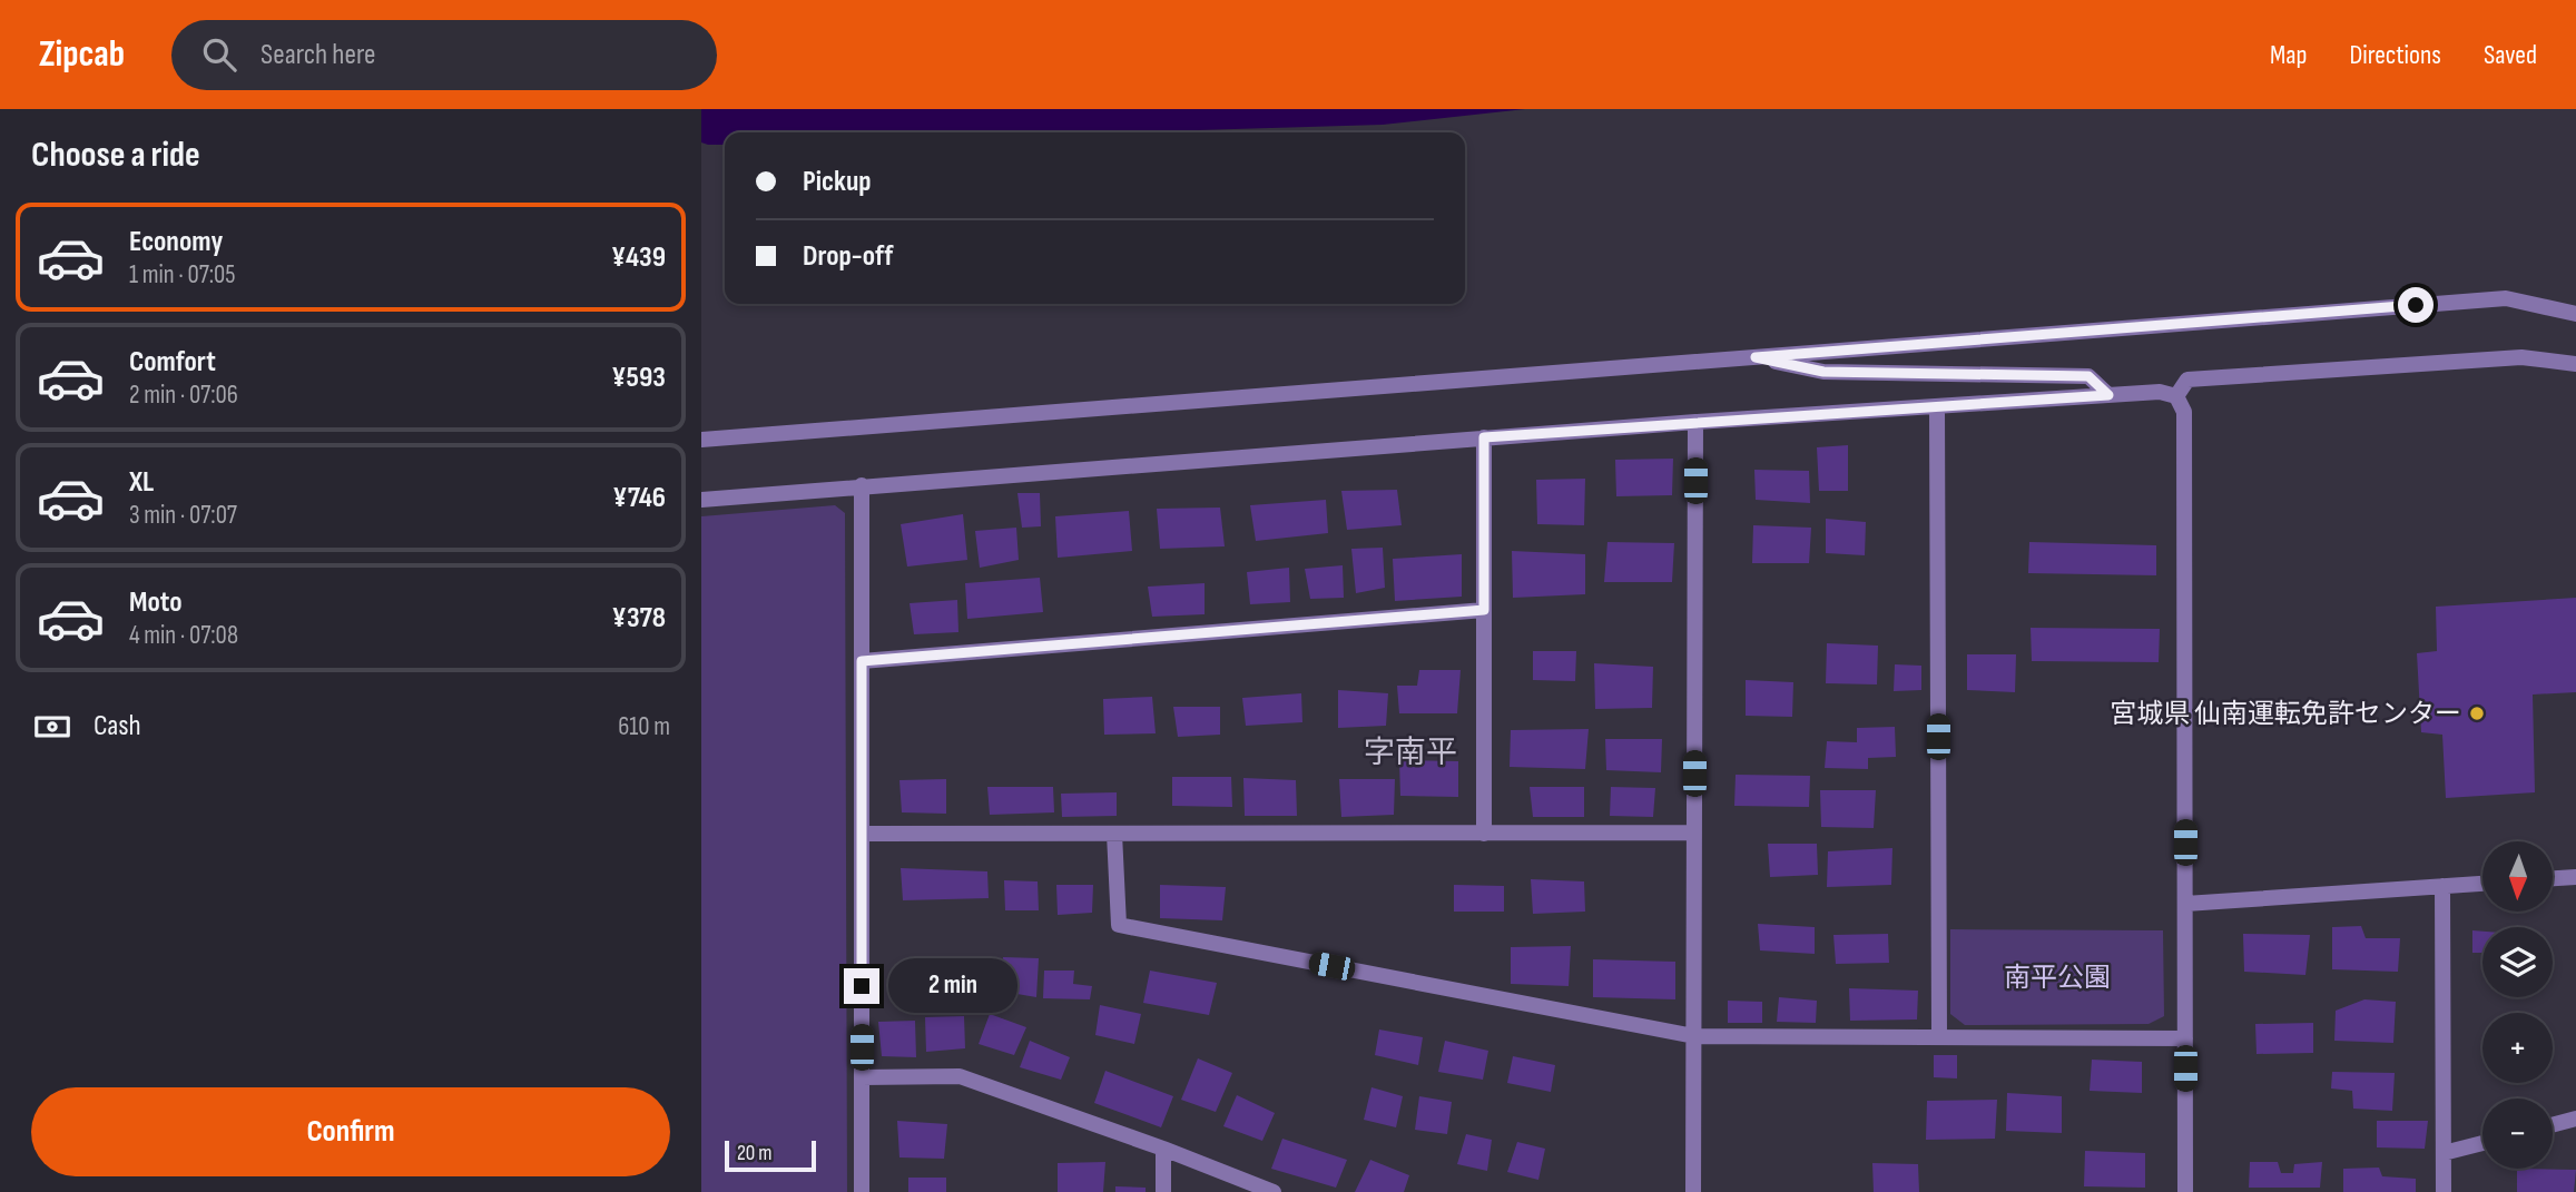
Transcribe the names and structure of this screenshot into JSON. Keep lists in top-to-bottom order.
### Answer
{
  "districts": ["字南平"],
  "parks": ["南平公園"],
  "places": ["宮城県 仙南運転免許センター"],
  "scale_bar": "20 m",
  "north": "bottom",
  "page": {
    "header": "Zipcab",
    "search": "Search here",
    "nav": ["Map", "Directions", "Saved"],
    "heading": "Choose a ride",
    "banner": ["Pickup", "Drop-off"],
    "list": [
      {
        "name": "Economy",
        "note": "1 min · 07:05",
        "value": "¥439"
      },
      {
        "name": "Comfort",
        "note": "2 min · 07:06",
        "value": "¥593"
      },
      {
        "name": "XL",
        "note": "3 min · 07:07",
        "value": "¥746"
      },
      {
        "name": "Moto",
        "note": "4 min · 07:08",
        "value": "¥378"
      }
    ],
    "pay": ["Cash", "610 m"],
    "map_buttons": ["+", "−"],
    "bubble": "2 min",
    "buttons": "Confirm",
    "scale": "20 m"
  }
}
